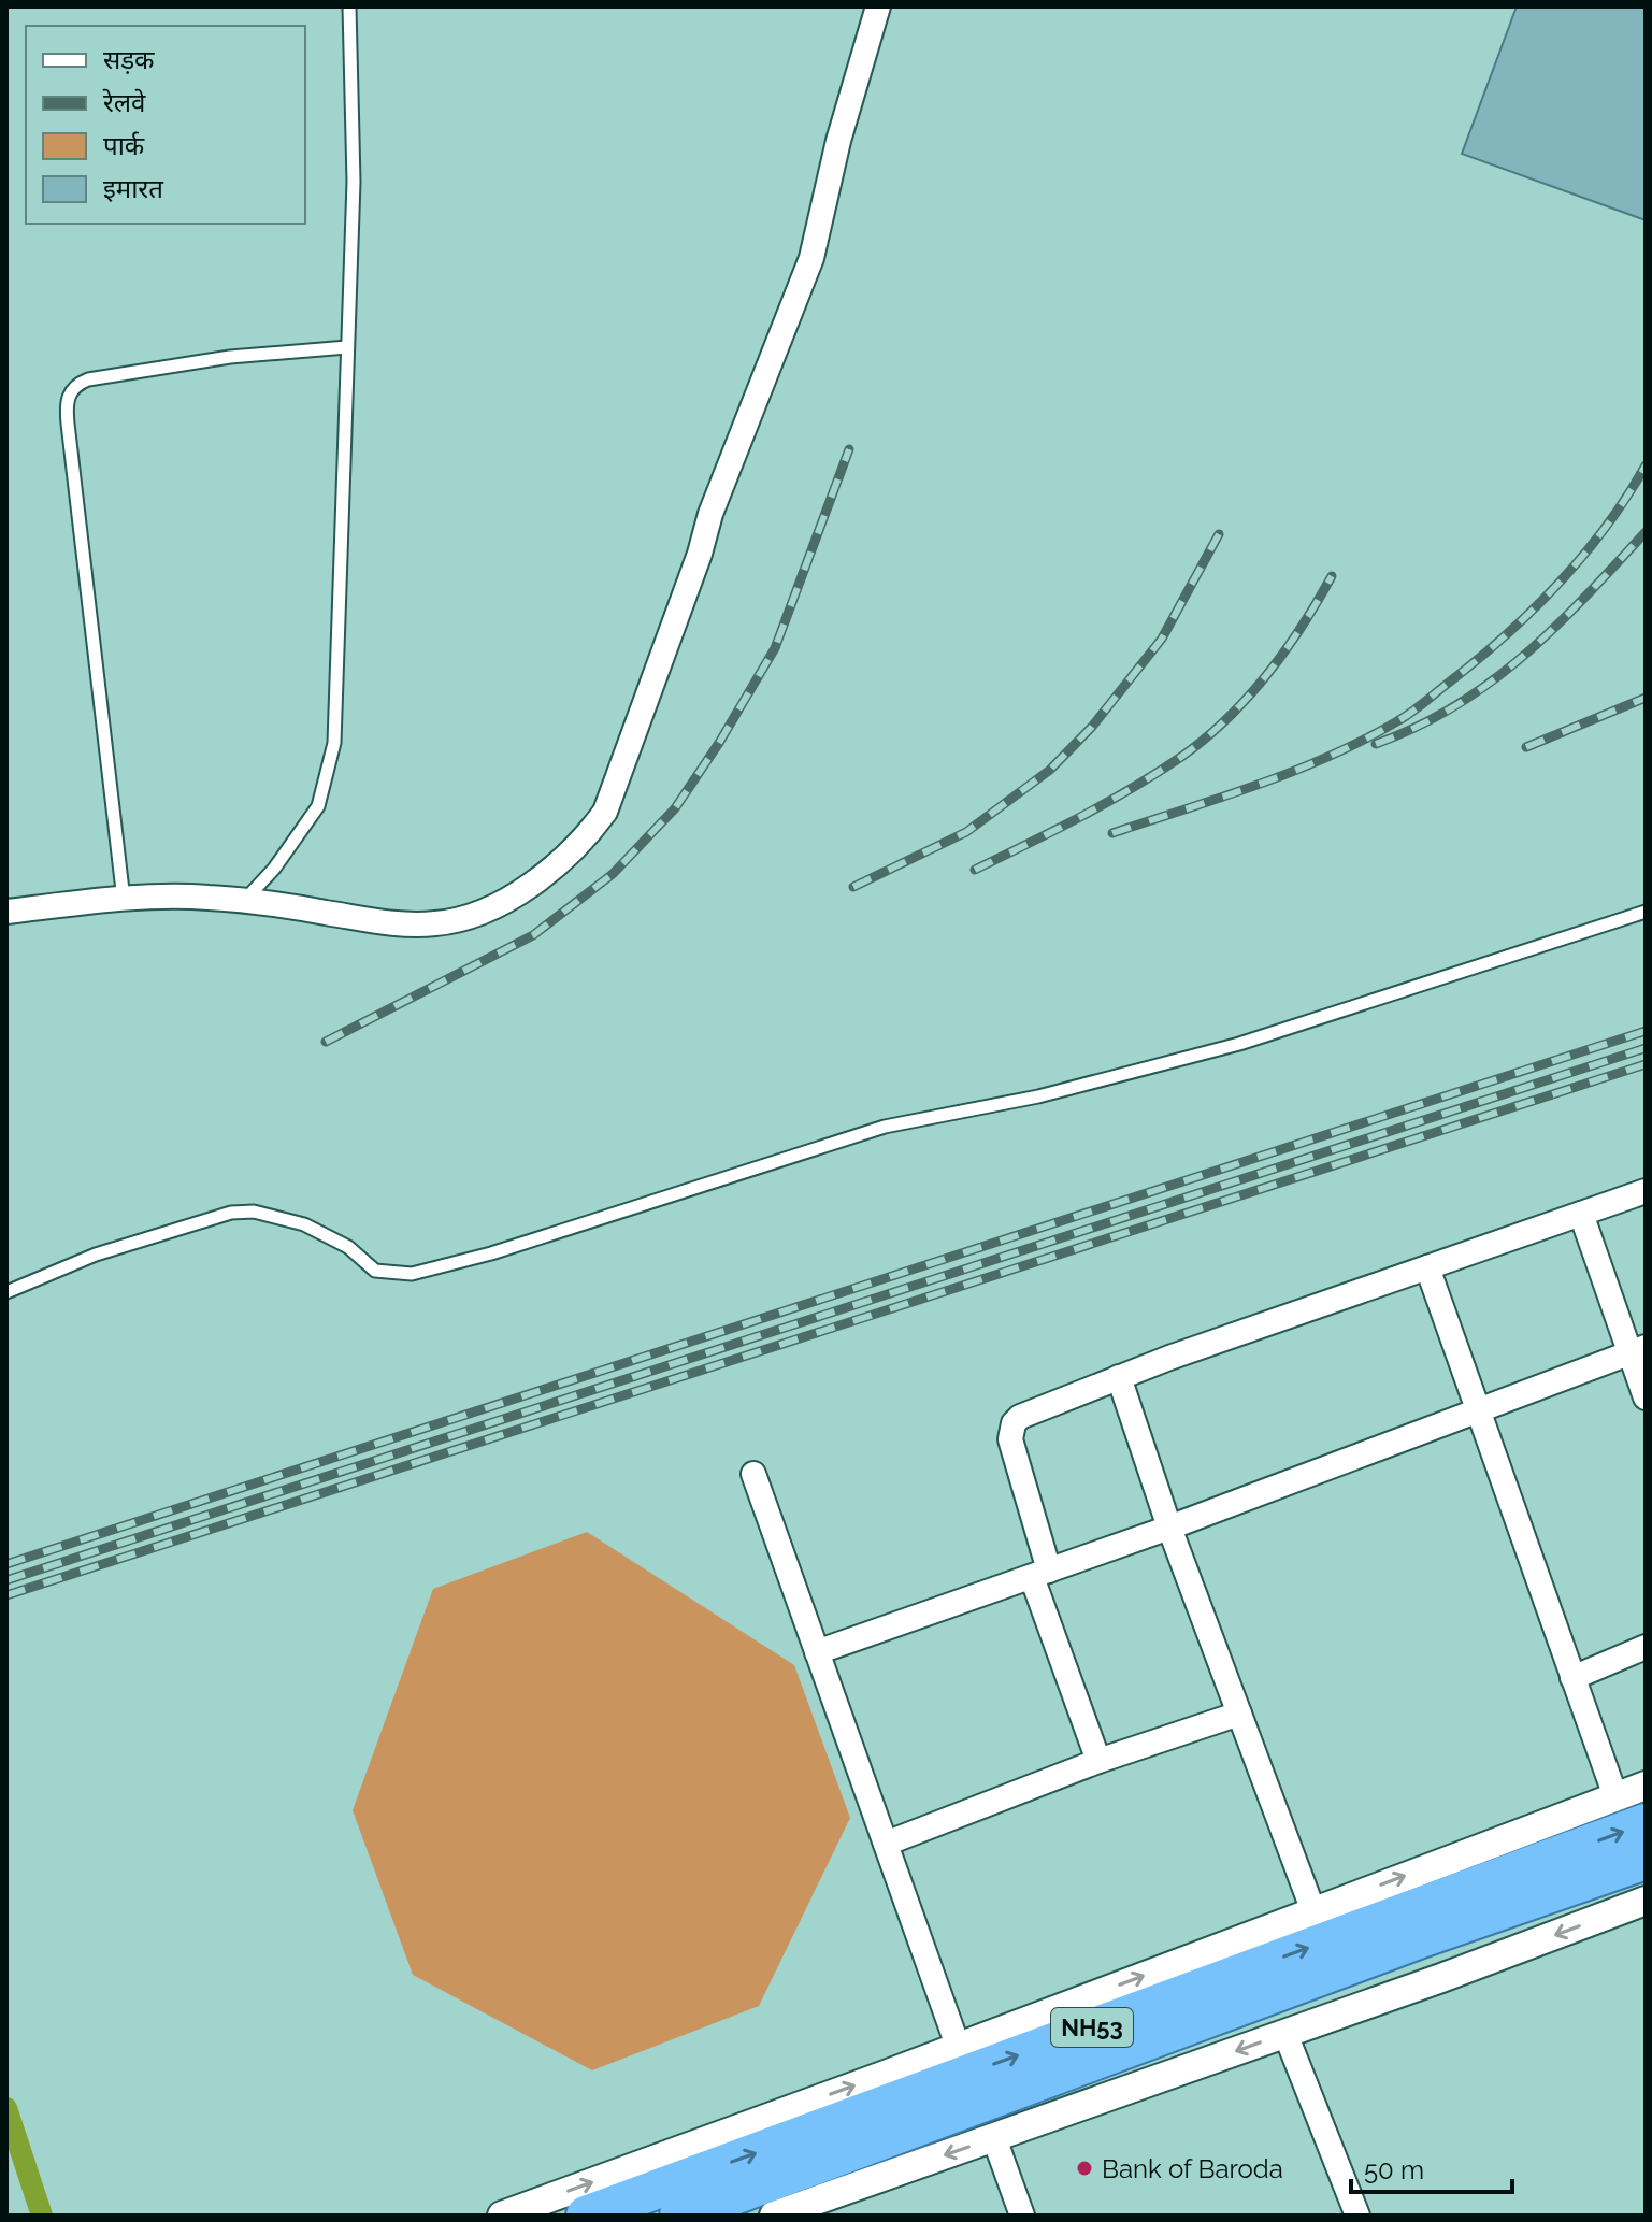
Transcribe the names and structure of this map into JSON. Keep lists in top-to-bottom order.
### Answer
{
  "streets": {
    "highway": ["NH53"]
  },
  "places": ["Bank of Baroda"],
  "legend": [
    "सड़क",
    "रेलवे",
    "पार्क",
    "इमारत"
  ],
  "scale_bar": "50 m"
}
